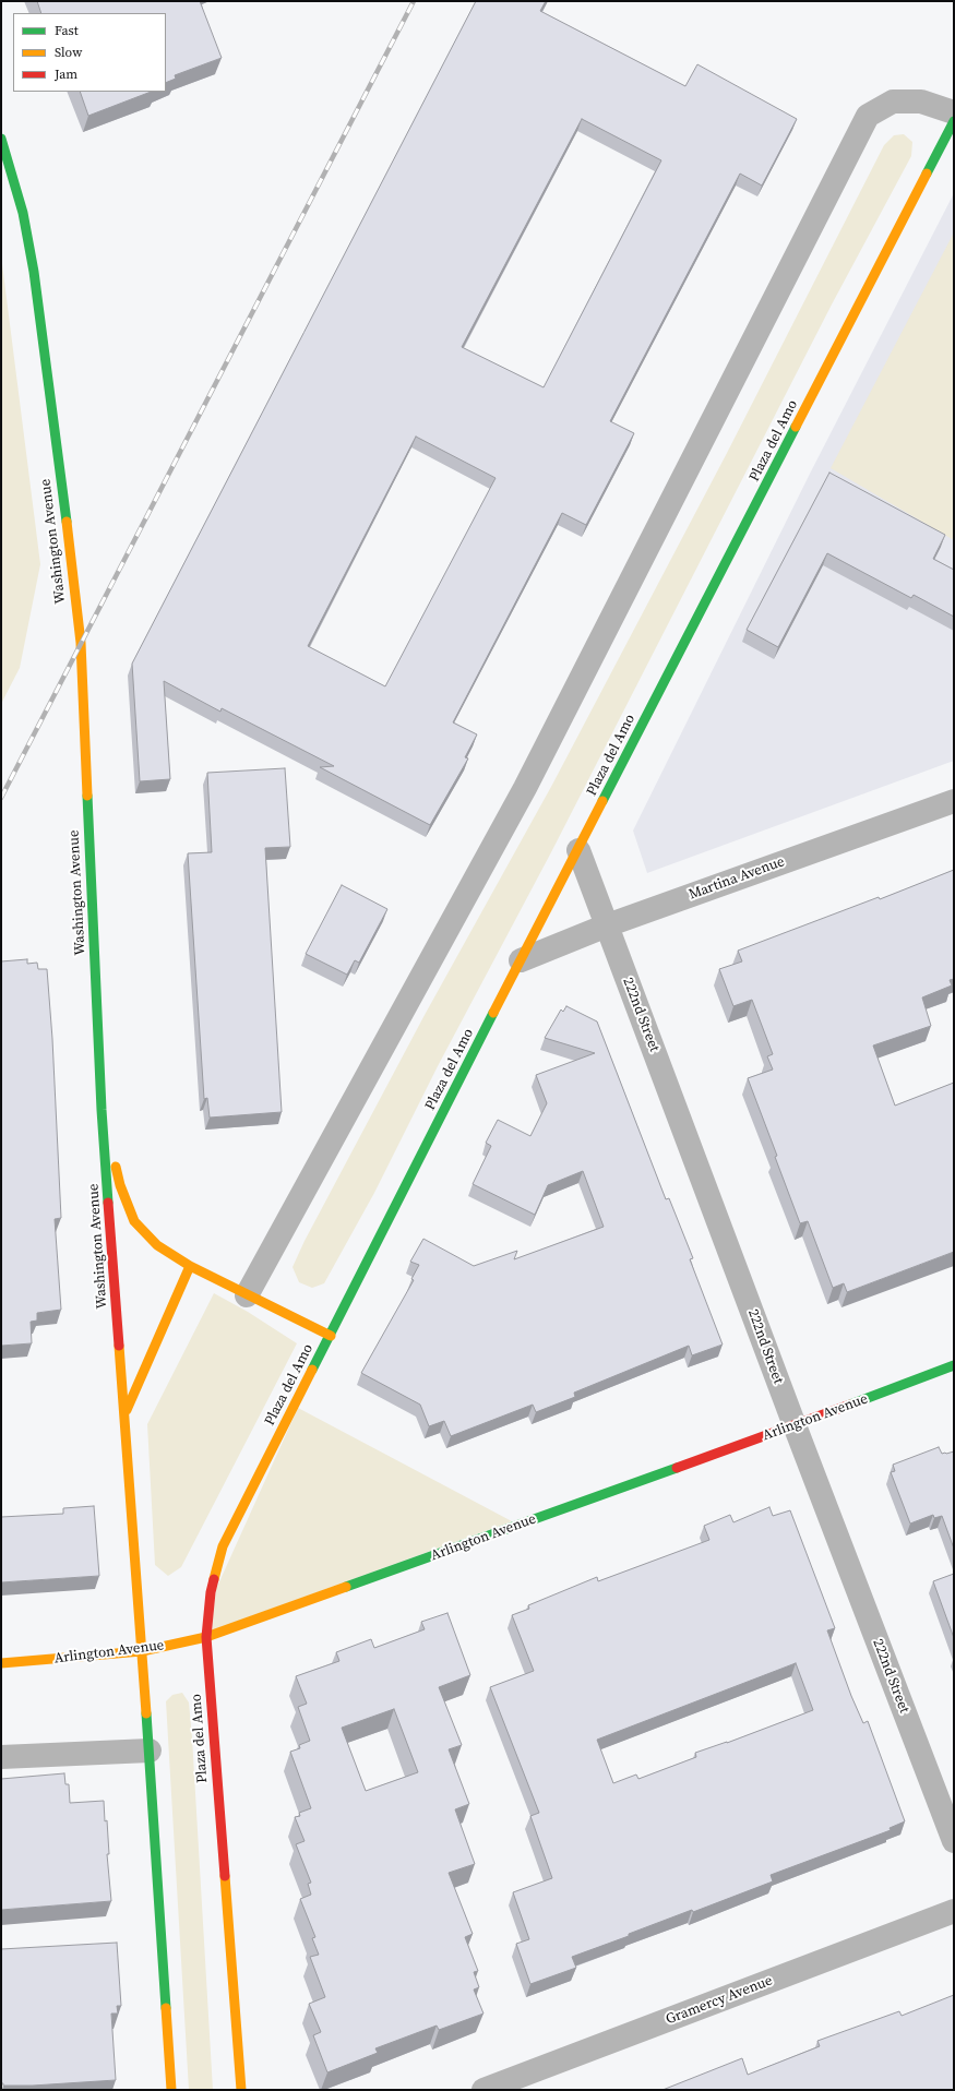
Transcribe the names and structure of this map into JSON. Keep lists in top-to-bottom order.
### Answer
{
  "streets": {
    "street": [
      "Plaza del Amo",
      "Washington Avenue",
      "Martina Avenue",
      "222nd Street",
      "Arlington Avenue",
      "Gramercy Avenue"
    ]
  },
  "crossings": [
    ["Plaza del Amo", "Martina Avenue"],
    ["Plaza del Amo", "222nd Street"],
    ["Plaza del Amo", "Arlington Avenue"],
    ["Washington Avenue", "Arlington Avenue"],
    ["Martina Avenue", "222nd Street"],
    ["222nd Street", "Arlington Avenue"]
  ],
  "legend": ["Fast", "Slow", "Jam"]
}
